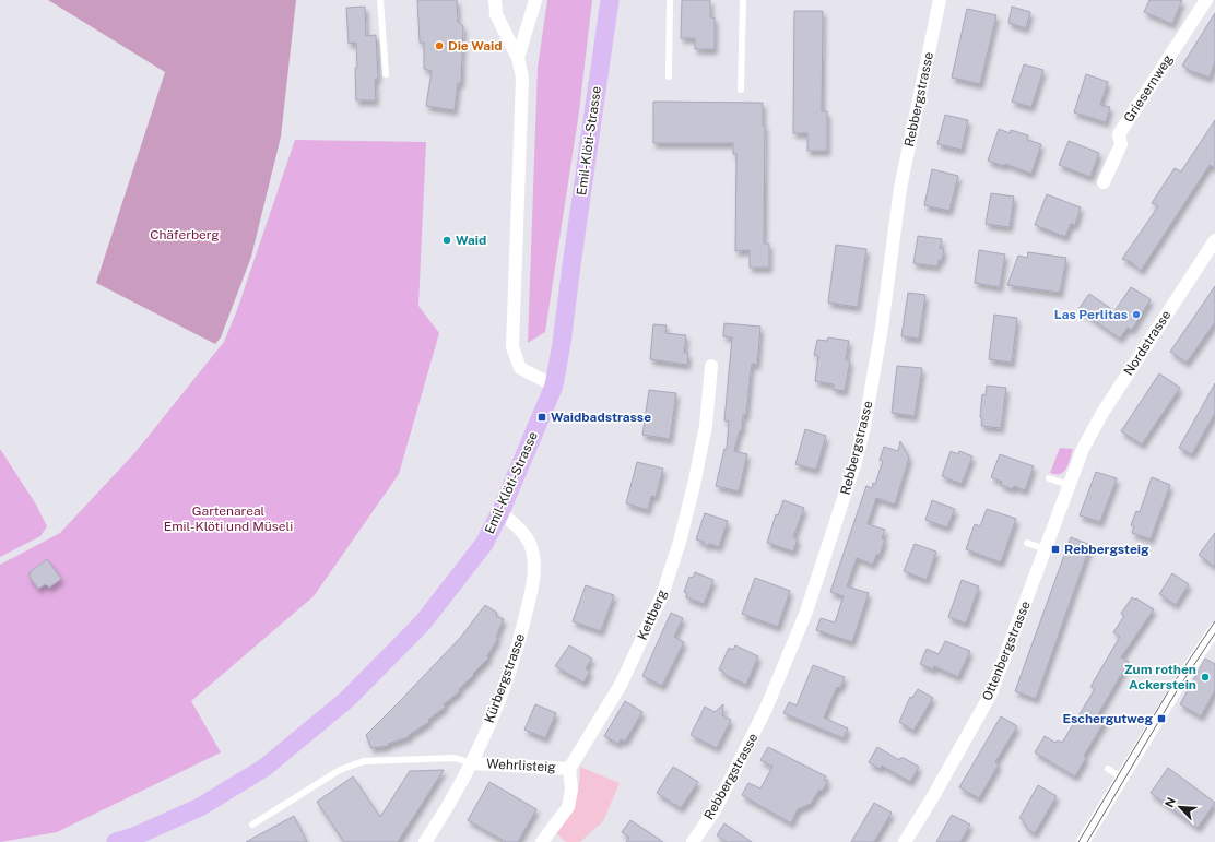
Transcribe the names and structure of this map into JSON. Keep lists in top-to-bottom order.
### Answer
{
  "streets": {
    "street": [
      "Griesernweg",
      "Rebbergstrasse",
      "Emil-Klöti-Strasse",
      "Nordstrasse",
      "Kettberg",
      "Ottenbergstrasse",
      "Kürbergstrasse",
      "Wehrlisteig"
    ]
  },
  "crossings": [
    ["Emil-Klöti-Strasse", "Kürbergstrasse"],
    ["Nordstrasse", "Ottenbergstrasse"],
    ["Kettberg", "Wehrlisteig"],
    ["Kürbergstrasse", "Wehrlisteig"]
  ],
  "parks": ["Chäferberg", "Gartenareal Emil-Klöti und Müseli"],
  "places": {
    "other": [
      "Die Waid",
      "Waid",
      "Las Perlitas",
      "Zum rothen Ackerstein"
    ],
    "transit": ["Waidbadstrasse", "Rebbergsteig", "Eschergutweg"]
  },
  "north": "top left"
}
